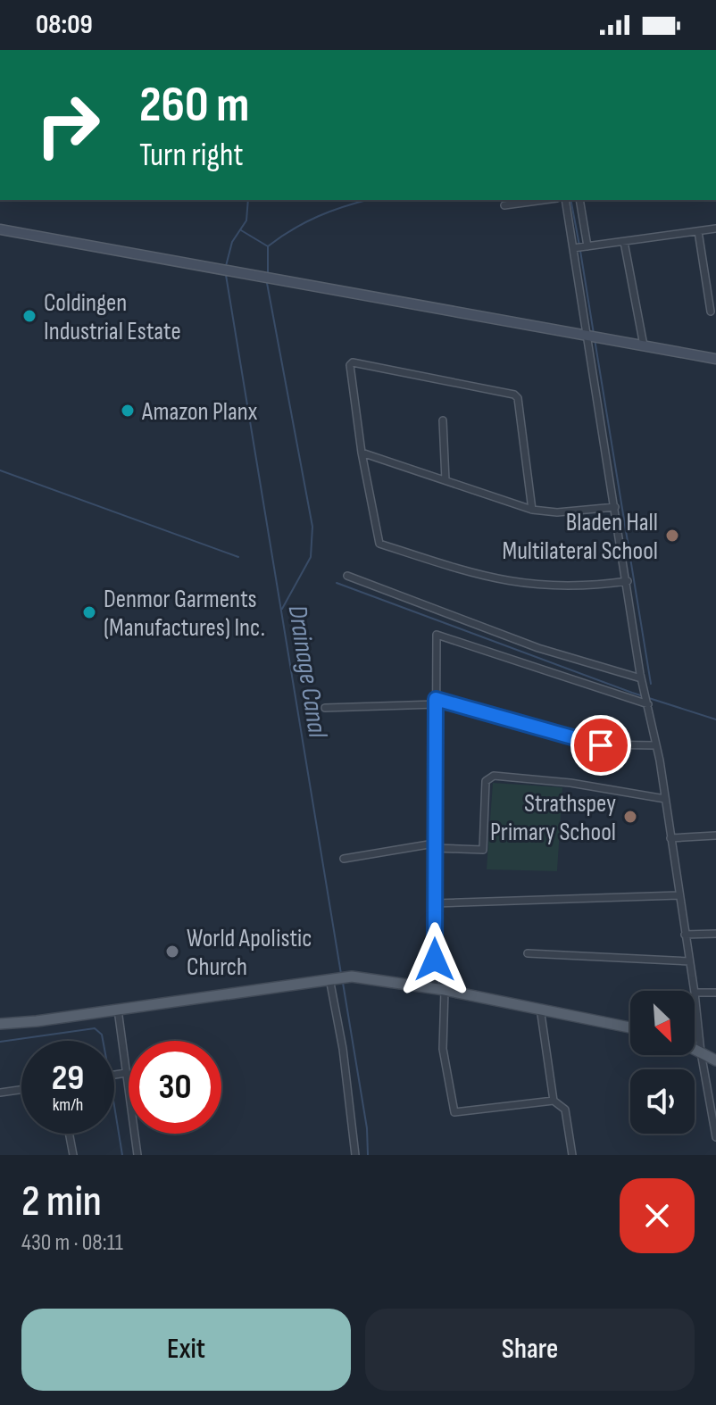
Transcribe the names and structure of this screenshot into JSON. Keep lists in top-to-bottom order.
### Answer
{
  "water": ["Drainage Canal"],
  "places": [
    "Coldingen Industrial Estate",
    "Amazon Planx",
    "Bladen Hall Multilateral School",
    "Denmor Garments (Manufactures) Inc.",
    "Strathspey Primary School",
    "World Apolistic Church"
  ],
  "north": "bottom right",
  "page": {
    "status": "08:09",
    "turn": ["260 m", "Turn right"],
    "speed": "29 km/h",
    "limit": "30",
    "heading": ["2 min", "430 m · 08:11"],
    "buttons": ["Exit", "Share"]
  }
}
